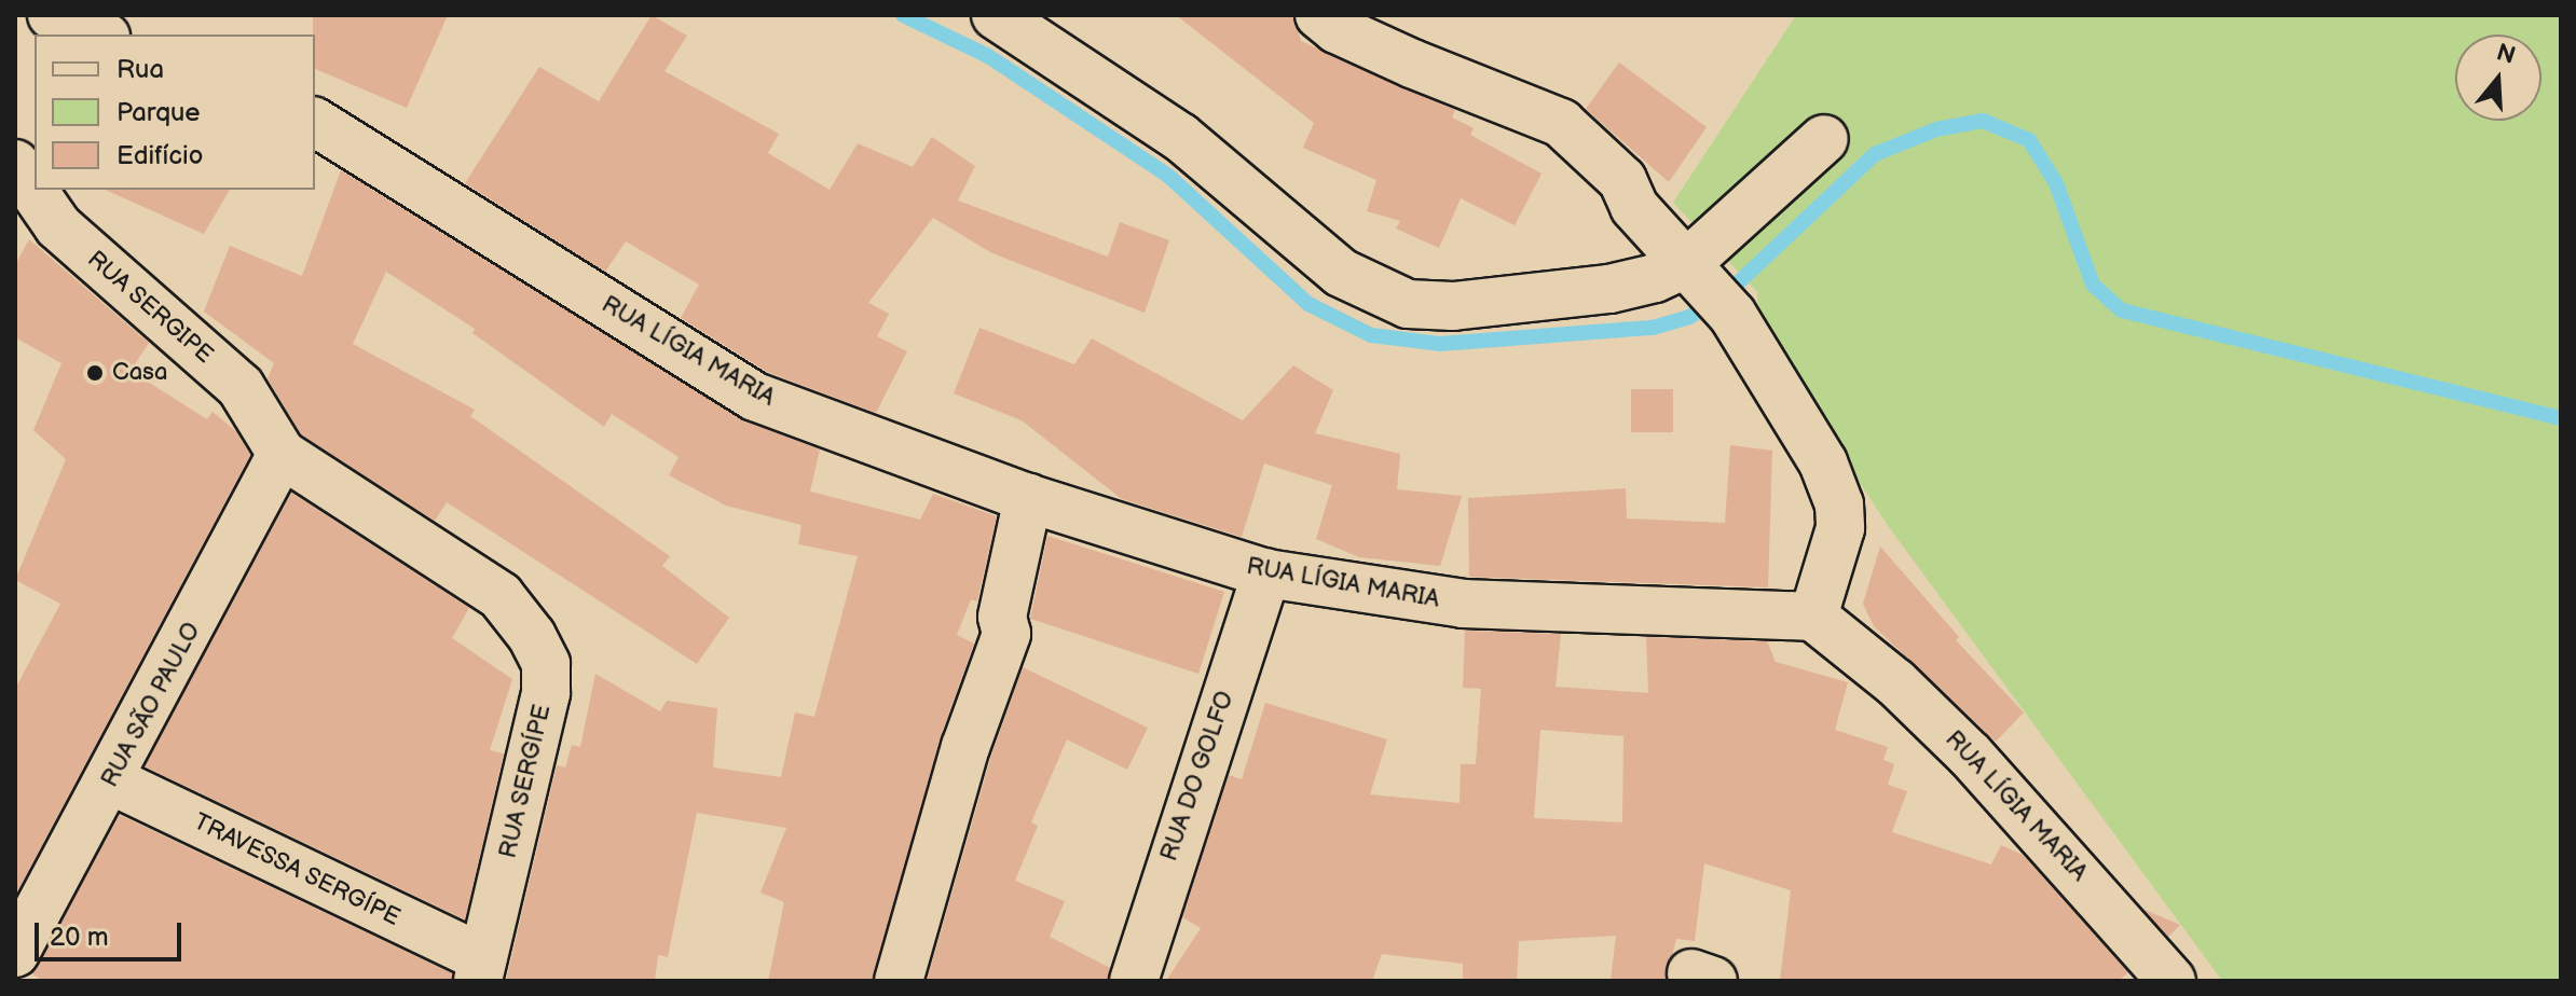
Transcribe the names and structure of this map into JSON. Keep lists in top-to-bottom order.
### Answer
{
  "streets": {
    "street": [
      "RUA SERGIPE",
      "RUA LÍGIA MARIA",
      "RUA SÃO PAULO",
      "RUA DO GOLFO",
      "RUA SERGÍPE",
      "TRAVESSA SERGÍPE"
    ]
  },
  "crossings": [
    ["RUA SERGIPE", "RUA SÃO PAULO"],
    ["RUA SERGIPE", "RUA SERGÍPE"],
    ["RUA LÍGIA MARIA", "RUA DO GOLFO"],
    ["RUA SÃO PAULO", "RUA SERGÍPE"],
    ["RUA SÃO PAULO", "TRAVESSA SERGÍPE"],
    ["RUA SERGÍPE", "TRAVESSA SERGÍPE"]
  ],
  "places": ["Casa"],
  "legend": ["Rua", "Parque", "Edifício"],
  "scale_bar": "20 m",
  "north": "top"
}
